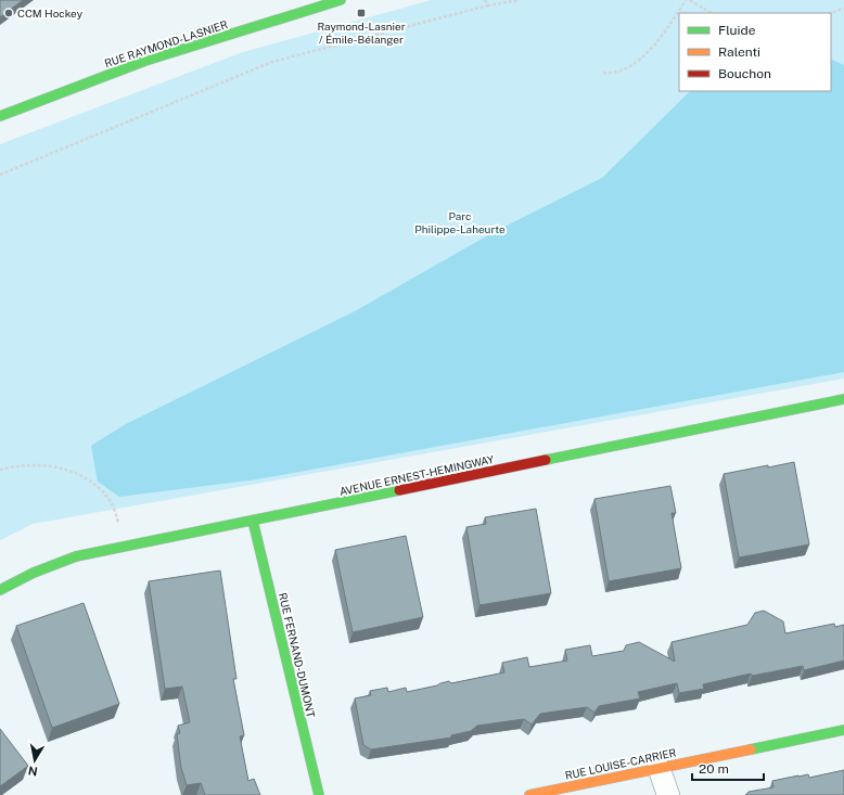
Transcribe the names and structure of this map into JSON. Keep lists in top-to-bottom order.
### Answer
{
  "streets": {
    "street": [
      "RUE RAYMOND-LASNIER",
      "AVENUE ERNEST-HEMINGWAY",
      "RUE FERNAND-DUMONT",
      "RUE LOUISE-CARRIER"
    ]
  },
  "crossings": [
    ["AVENUE ERNEST-HEMINGWAY", "RUE FERNAND-DUMONT"]
  ],
  "parks": ["Parc Philippe-Laheurte"],
  "places": {
    "other": ["CCM Hockey"],
    "transit": ["Raymond-Lasnier / Émile-Bélanger"]
  },
  "legend": ["Fluide", "Ralenti", "Bouchon"],
  "scale_bar": "20 m",
  "north": "bottom"
}
